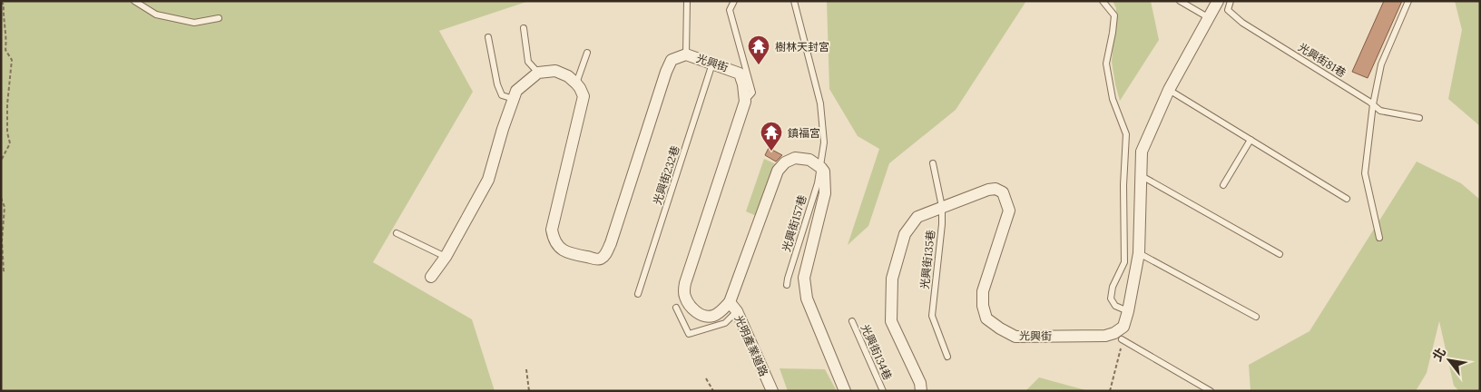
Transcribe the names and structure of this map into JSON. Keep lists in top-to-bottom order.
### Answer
{
  "streets": {
    "street": ["光興街", "光明產業道路"],
    "lane": [
      "光興街81巷",
      "光興街232巷",
      "光興街157巷",
      "光興街135巷",
      "光興街134巷"
    ]
  },
  "crossings": [
    ["光興街", "光興街232巷"],
    ["光興街", "光興街157巷"],
    ["光興街", "光興街135巷"],
    ["光興街", "光明產業道路"]
  ],
  "places": {
    "temple": ["樹林天封宮", "鎮福宮"]
  },
  "north": "top left"
}
